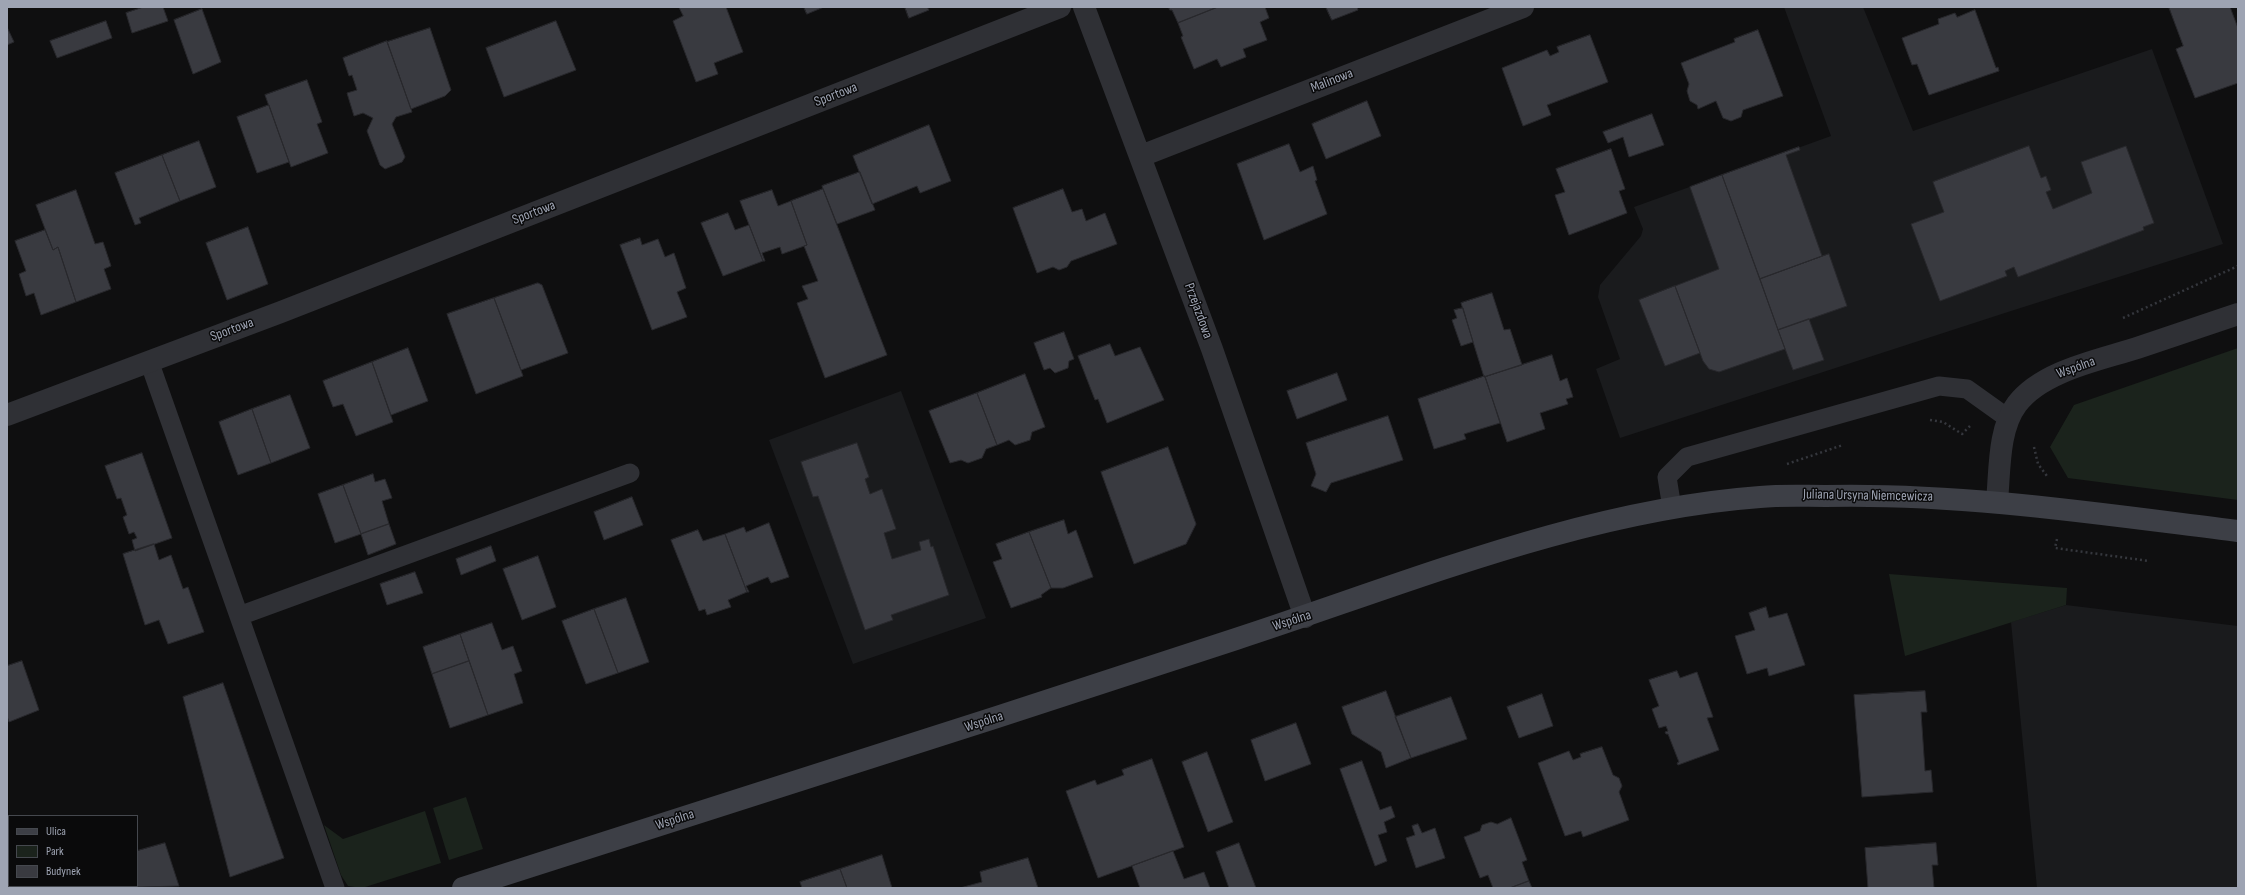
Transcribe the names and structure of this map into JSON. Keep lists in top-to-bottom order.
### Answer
{
  "streets": {
    "street": [
      "Malinowa",
      "Sportowa",
      "Przejazdowa",
      "Wspólna",
      "Juliana Ursyna Niemcewicza"
    ]
  },
  "crossings": [
    ["Malinowa", "Przejazdowa"],
    ["Przejazdowa", "Wspólna"],
    ["Wspólna", "Juliana Ursyna Niemcewicza"]
  ],
  "legend": ["Ulica", "Park", "Budynek"]
}
